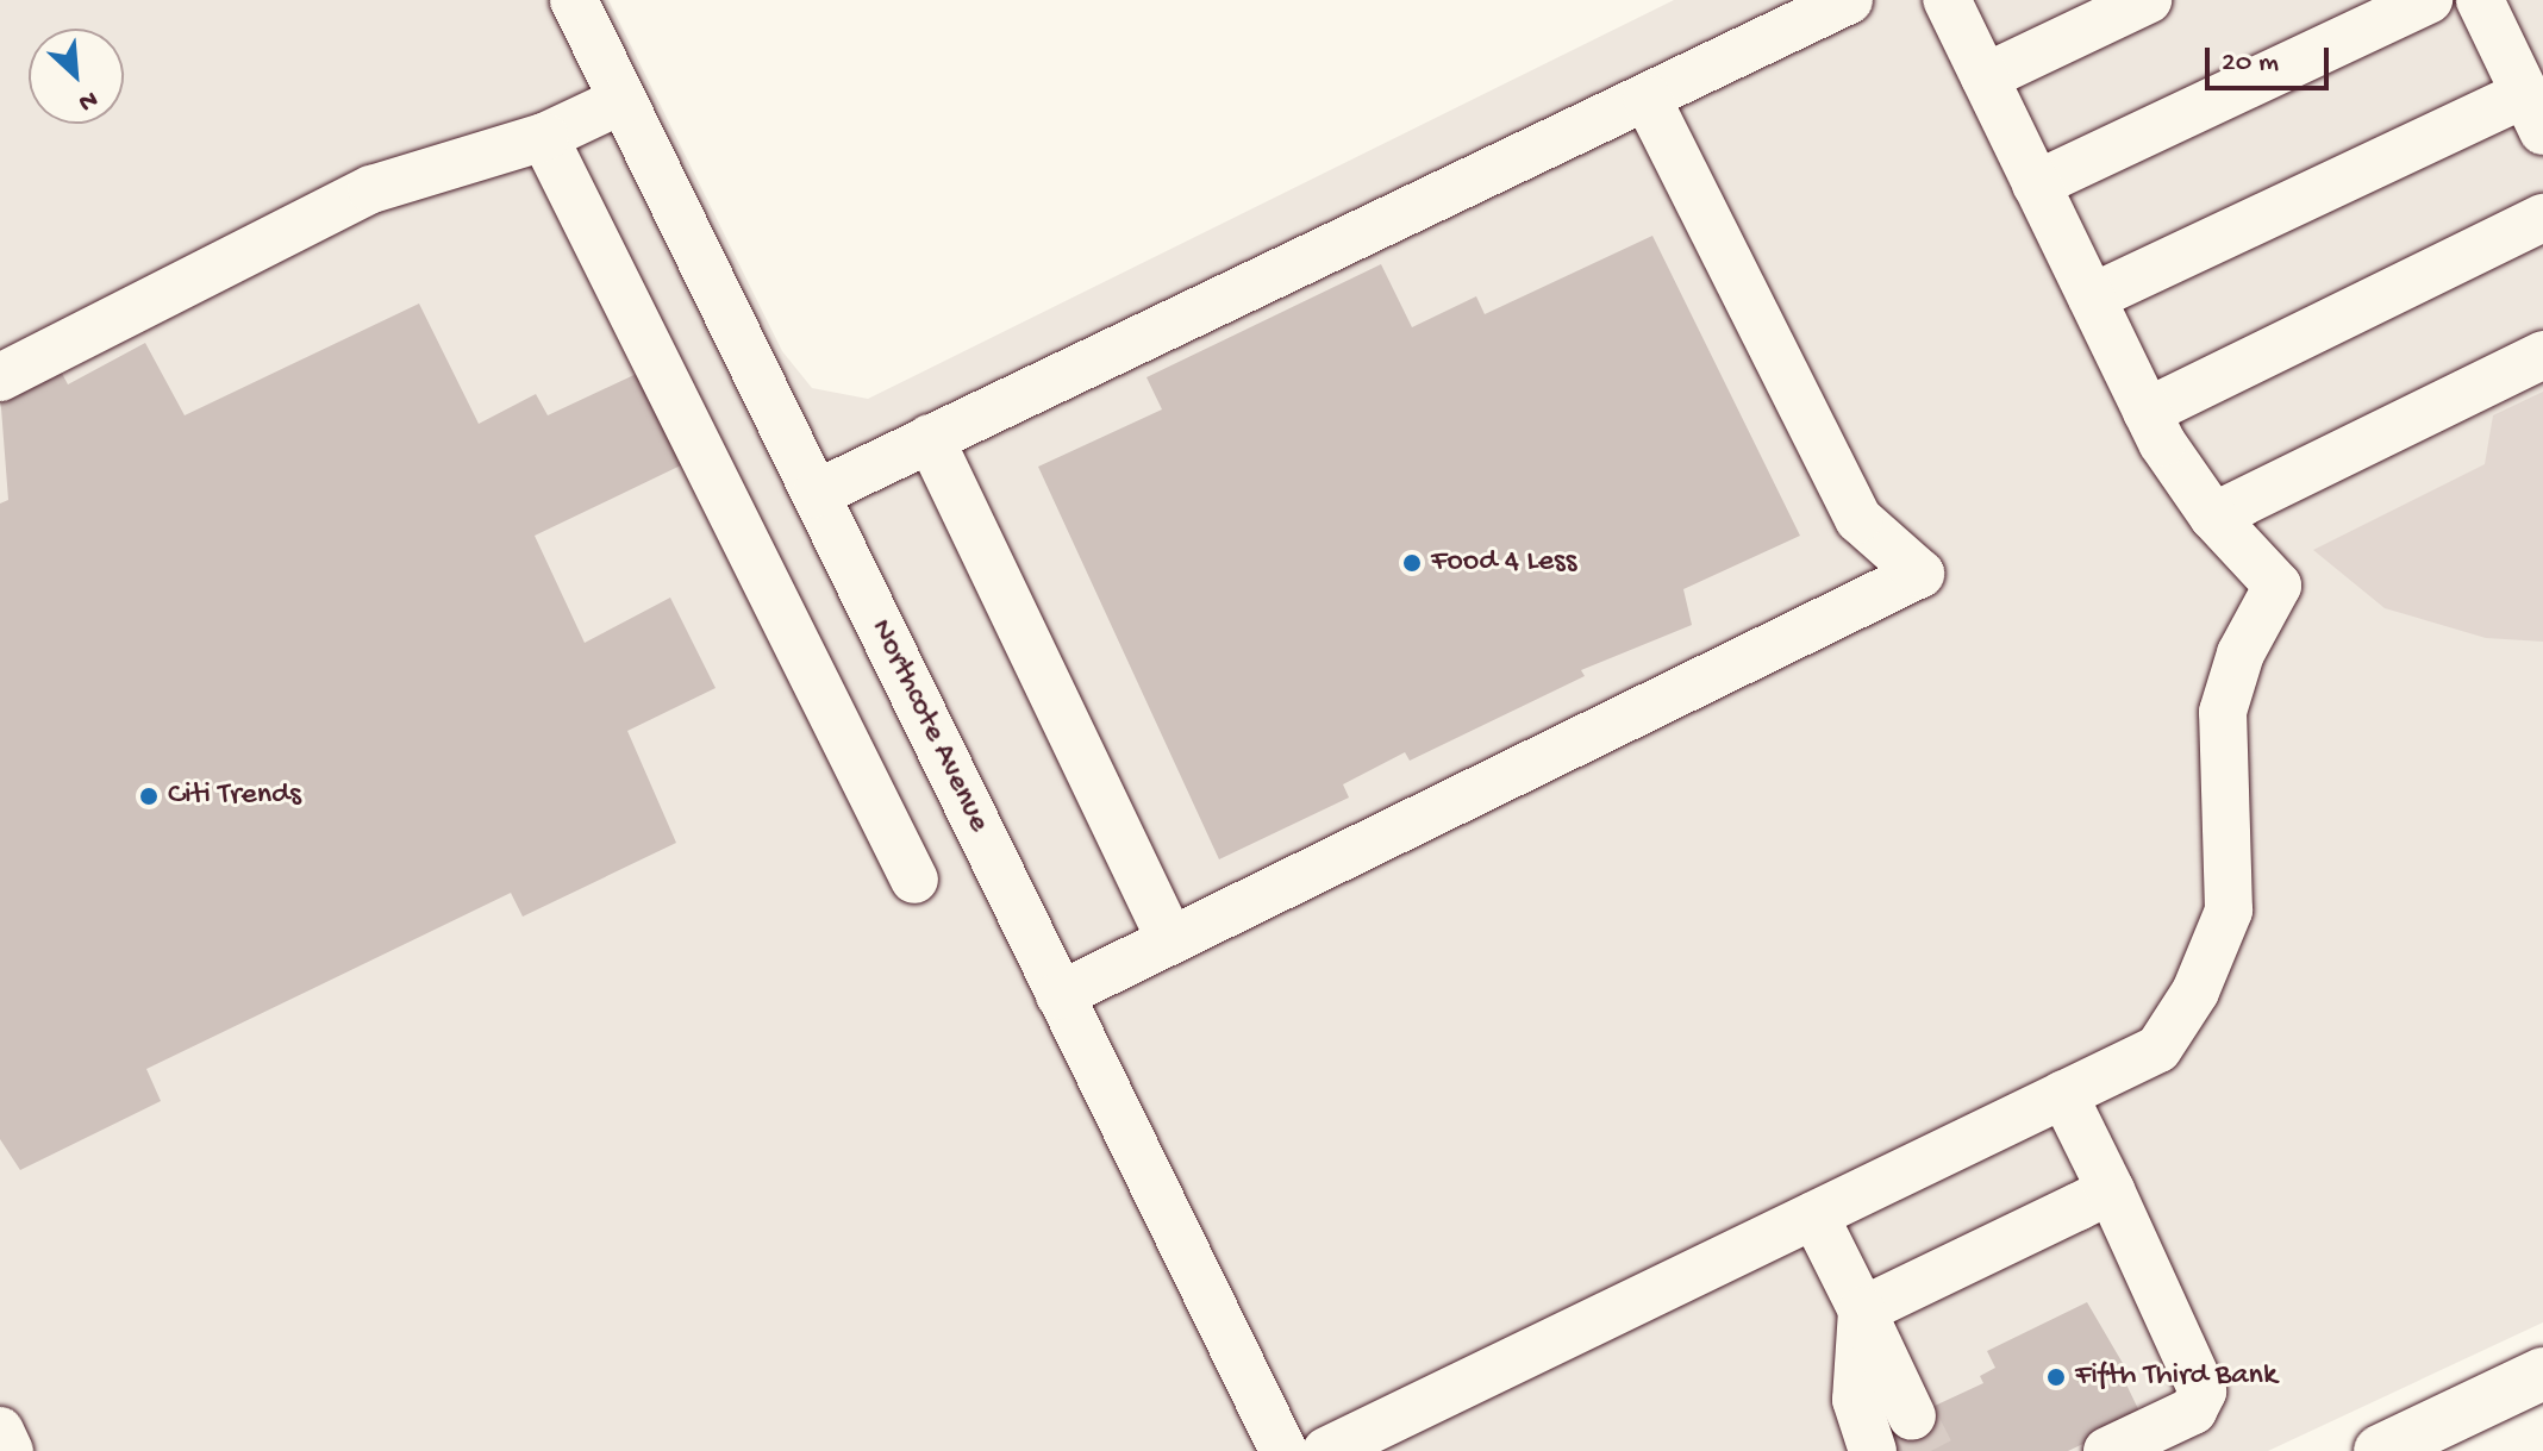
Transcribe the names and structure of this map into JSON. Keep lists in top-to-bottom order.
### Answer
{
  "streets": {
    "street": ["Northcote Avenue"]
  },
  "places": ["Food 4 Less", "Citi Trends", "Fifth Third Bank"],
  "scale_bar": "20 m",
  "north": "bottom right"
}
